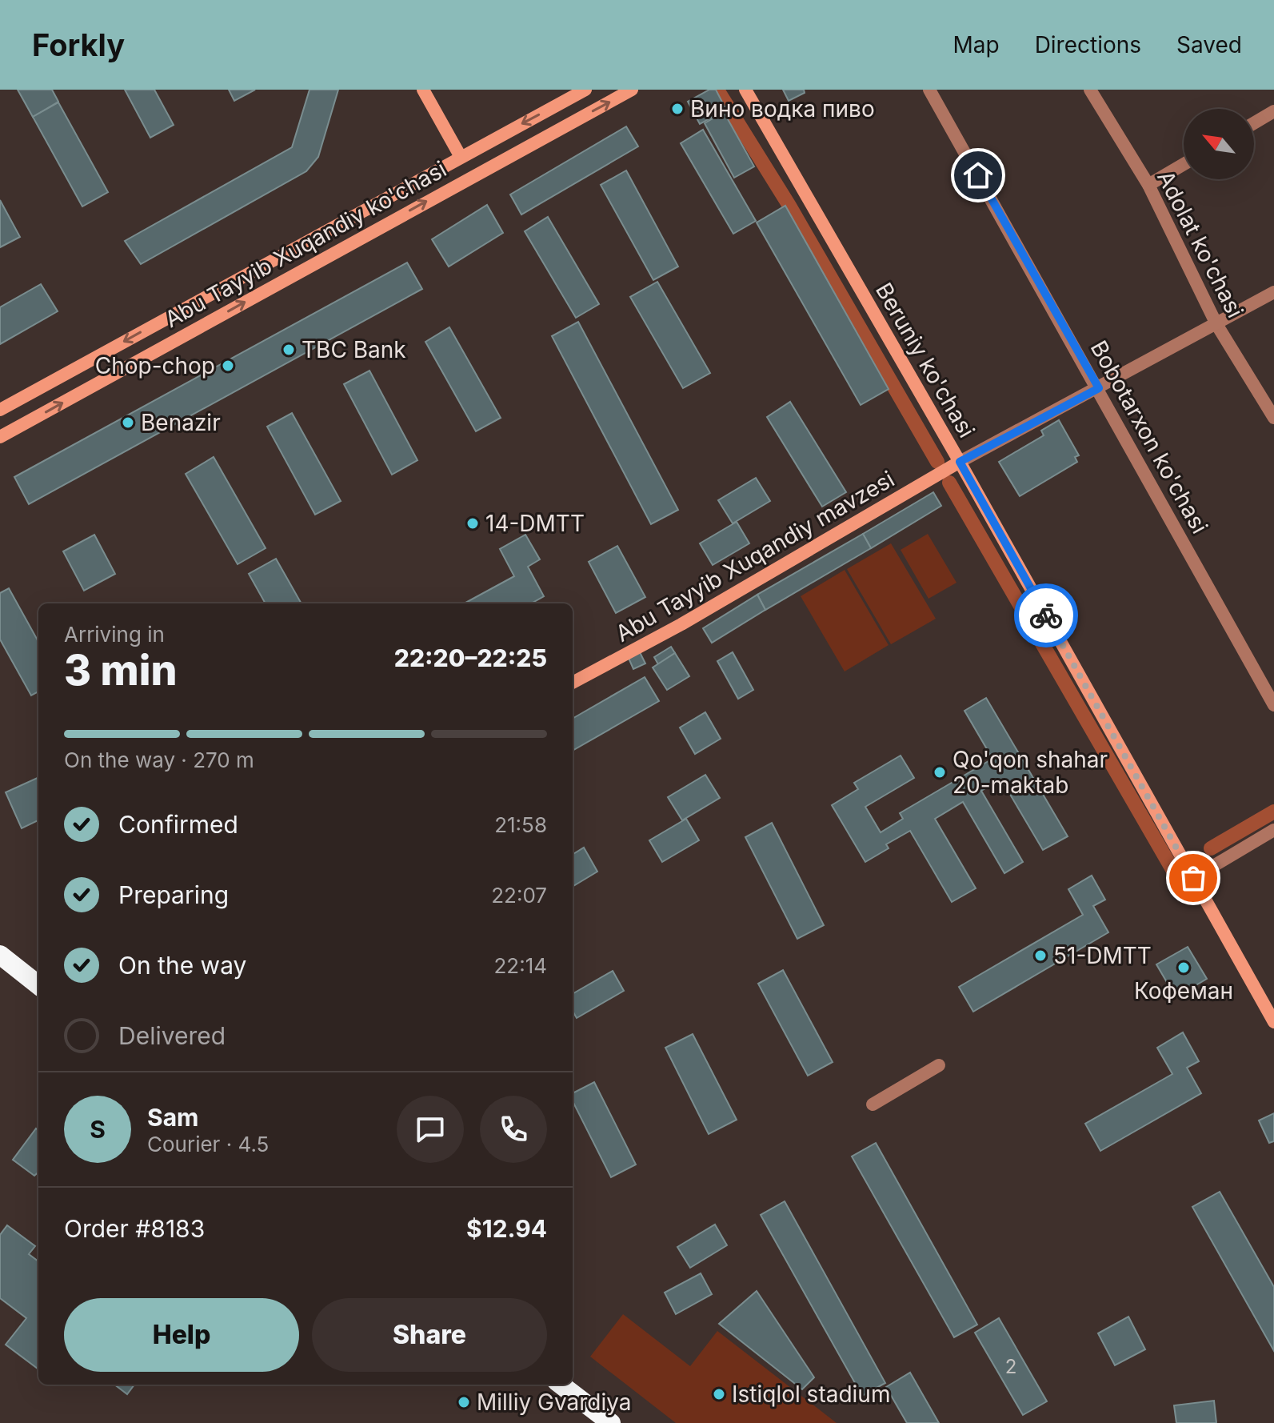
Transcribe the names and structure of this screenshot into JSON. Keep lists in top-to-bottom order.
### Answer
{
  "streets": {
    "main road": ["Abu Tayyib Xuqandiy ko'chasi", "Beruniy ko'chasi", "Abu Tayyib Xuqandiy mavzesi"],
    "street": ["Adolat ko'chasi", "Bobotarxon ko'chasi"]
  },
  "crossings": [
    ["Beruniy ko'chasi", "Abu Tayyib Xuqandiy mavzesi"]
  ],
  "places": [
    "Вино водка пиво",
    "TBC Bank",
    "Chop-chop",
    "Benazir",
    "14-DMTT",
    "Qo'qon shahar 20-maktab",
    "51-DMTT",
    "Кофеман",
    "Istiqlol stadium",
    "Milliy Gvardiya"
  ],
  "house_numbers": ["2"],
  "north": "top left",
  "page": {
    "header": "Forkly",
    "nav": ["Map", "Directions", "Saved"],
    "heading": ["3 min", "Arriving in", "22:20–22:25"],
    "panel": [
      "Sam",
      "Courier · 4.5",
      "Order #8183",
      "$12.94"
    ],
    "bar": "On the way · 270 m",
    "list": [
      ["Confirmed", "21:58"],
      ["Preparing", "22:07"],
      ["On the way", "22:14"],
      "Delivered"
    ],
    "round": "S",
    "buttons": ["Help", "Share"]
  }
}
